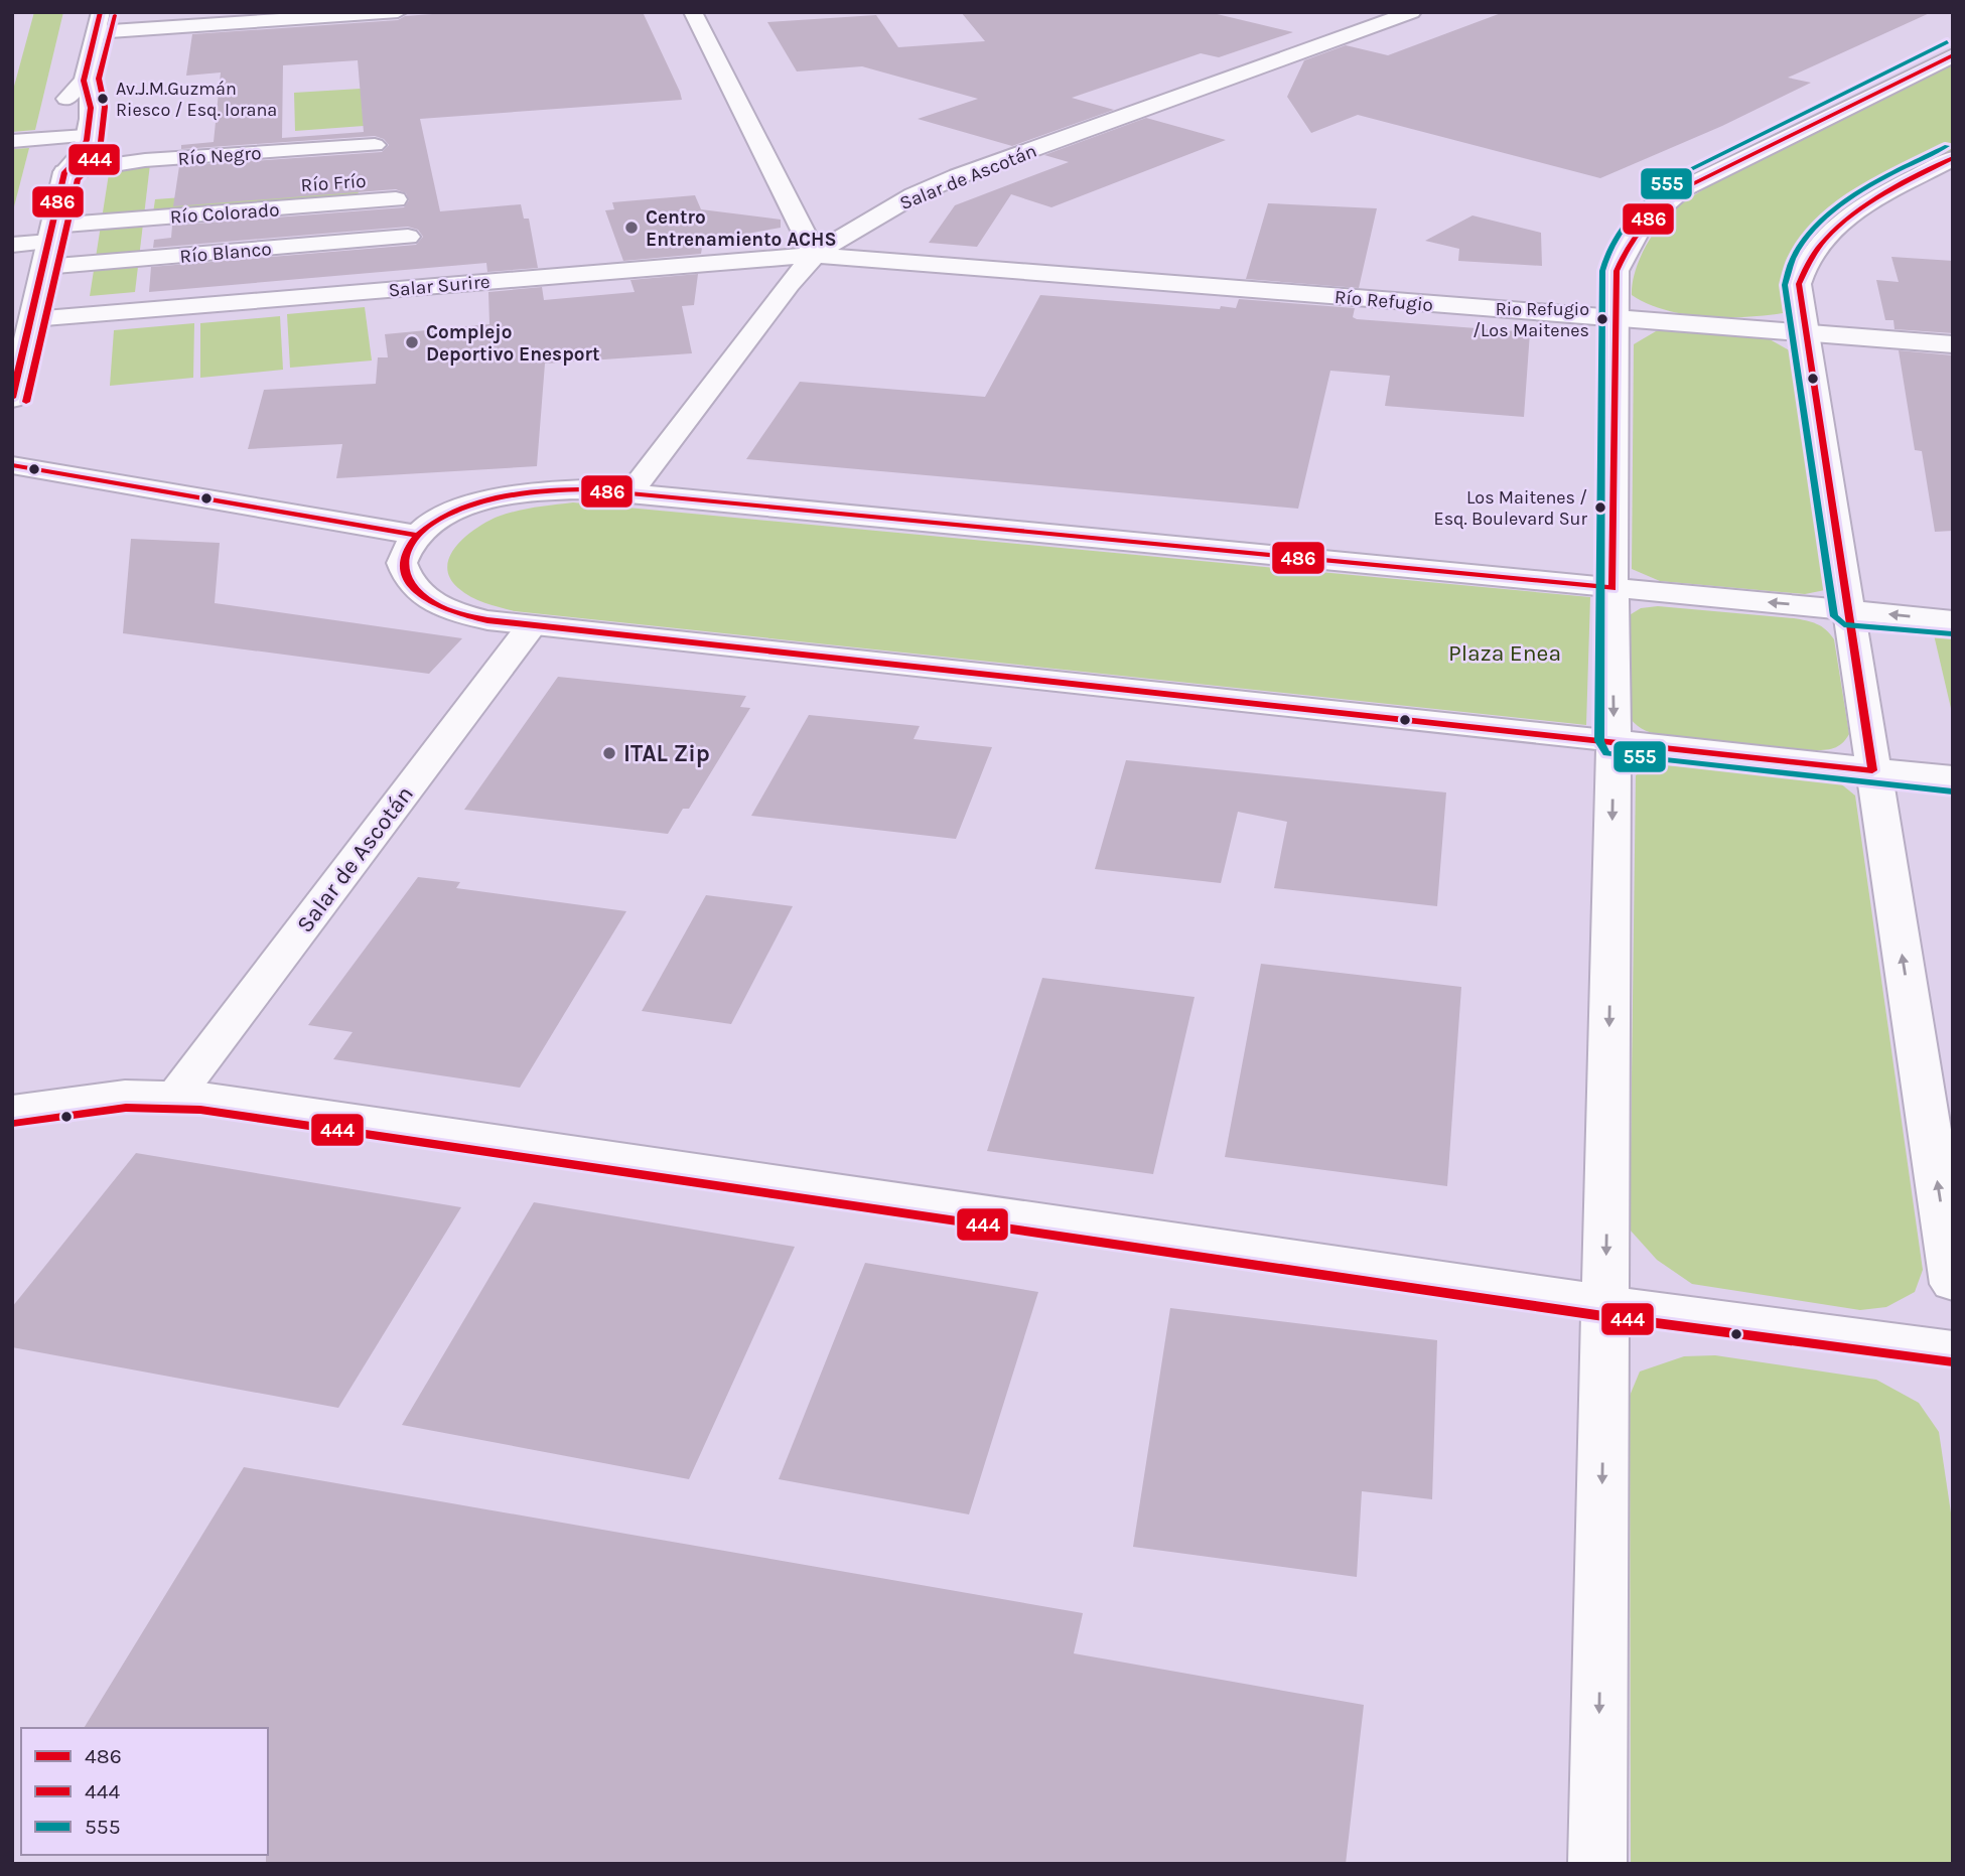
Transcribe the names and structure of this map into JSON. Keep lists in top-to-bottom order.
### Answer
{
  "streets": {
    "street": [
      "Río Negro",
      "Salar de Ascotán",
      "Río Colorado",
      "Río Blanco",
      "Salar Surire",
      "Río Refugio"
    ]
  },
  "crossings": [
    ["Salar de Ascotán", "Salar Surire"],
    ["Salar de Ascotán", "Río Refugio"],
    ["Salar Surire", "Río Refugio"]
  ],
  "parks": ["Plaza Enea"],
  "places": [
    "Av.J.M.Guzmán Riesco / Esq. Iorana",
    "Centro Entrenamiento ACHS",
    "Rio Refugio /Los Maitenes",
    "Complejo Deportivo Enesport",
    "Los Maitenes / Esq. Boulevard Sur",
    "ITAL Zip"
  ],
  "lines": ["transit line 486", "transit line 444", "transit line 555"],
  "legend": ["486", "444", "555"]
}
